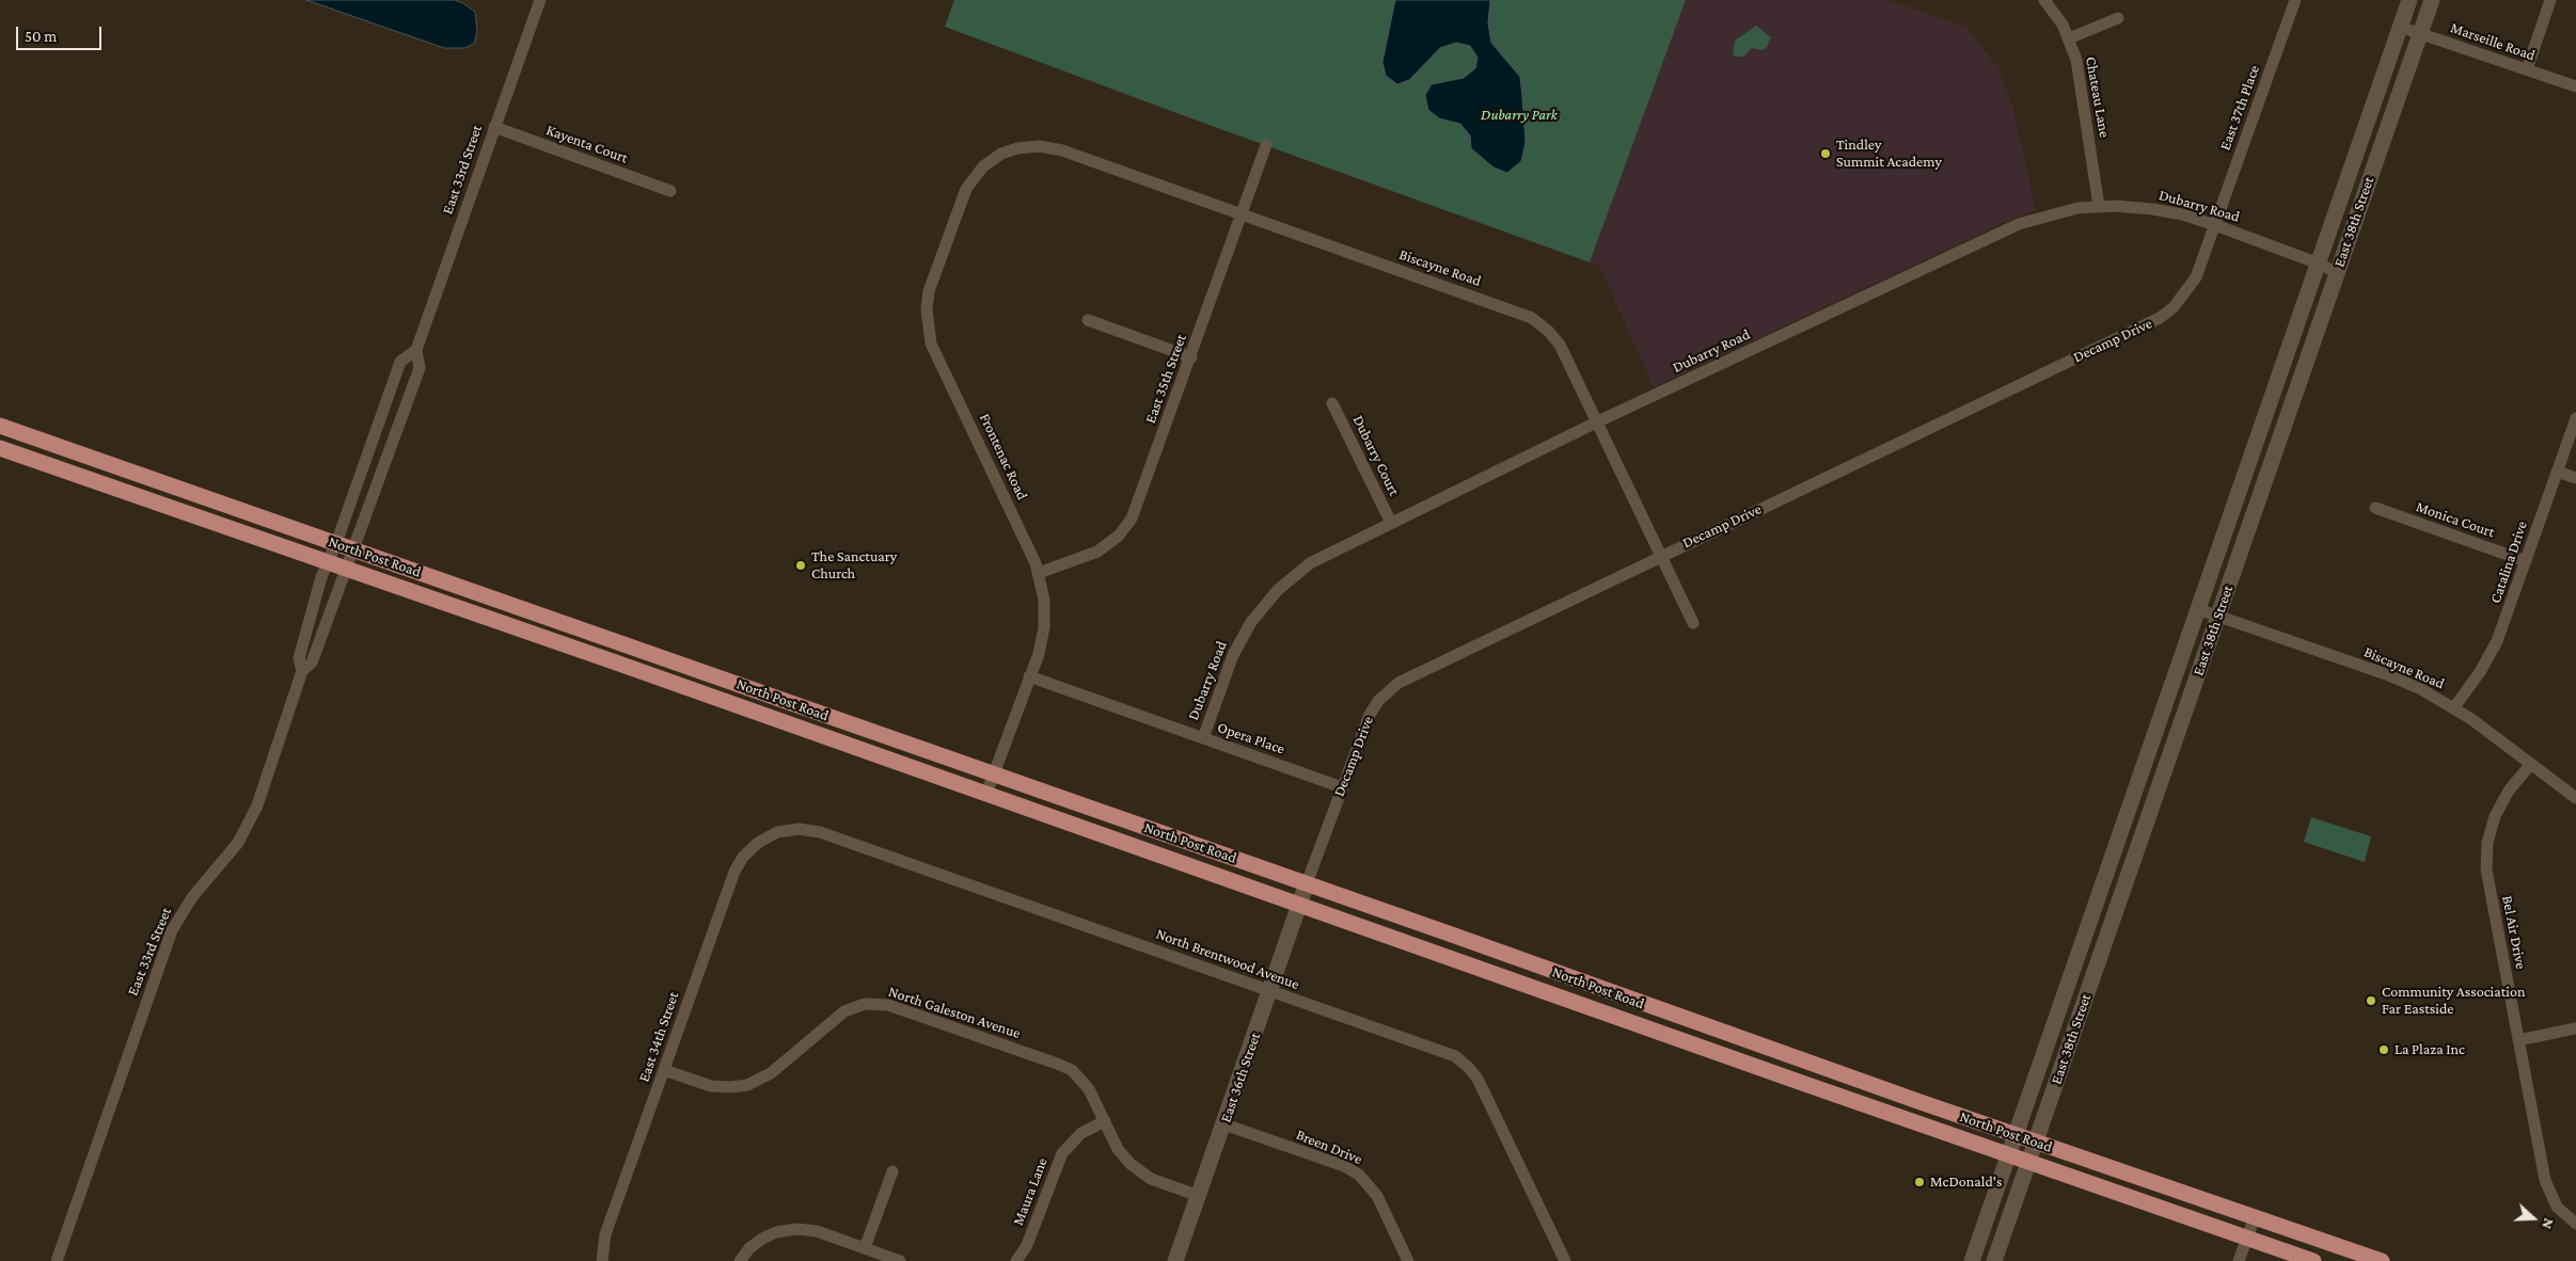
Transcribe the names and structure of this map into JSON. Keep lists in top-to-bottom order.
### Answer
{
  "streets": {
    "main road": ["East 38th Street", "North Post Road", "East 36th Street"],
    "street": [
      "Marseille Road",
      "Chateau Lane",
      "East 37th Place",
      "Kayenta Court",
      "East 33rd Street",
      "Dubarry Road",
      "Biscayne Road",
      "Decamp Drive",
      "East 35th Street",
      "Dubarry Court",
      "Frontenac Road",
      "Monica Court",
      "Catalina Drive",
      "Opera Place",
      "Bel Air Drive",
      "North Brentwood Avenue",
      "North Galeston Avenue",
      "East 34th Street",
      "Breen Drive",
      "Maura Lane"
    ]
  },
  "crossings": [
    ["Marseille Road", "East 38th Street"],
    ["Chateau Lane", "Dubarry Road"],
    ["East 37th Place", "Dubarry Road"],
    ["East 37th Place", "Decamp Drive"],
    ["Kayenta Court", "East 33rd Street"],
    ["East 33rd Street", "North Post Road"],
    ["Dubarry Road", "East 38th Street"],
    ["Dubarry Road", "Biscayne Road"],
    ["Dubarry Road", "Decamp Drive"],
    ["Dubarry Road", "Dubarry Court"],
    ["Dubarry Road", "Opera Place"],
    ["East 38th Street", "Biscayne Road"],
    ["East 38th Street", "North Post Road"],
    ["Biscayne Road", "Decamp Drive"],
    ["Biscayne Road", "East 35th Street"],
    ["Biscayne Road", "Frontenac Road"],
    ["Biscayne Road", "Catalina Drive"],
    ["Biscayne Road", "Bel Air Drive"],
    ["Decamp Drive", "North Post Road"],
    ["Decamp Drive", "Opera Place"],
    ["Decamp Drive", "East 36th Street"],
    ["East 35th Street", "Frontenac Road"],
    ["Frontenac Road", "North Post Road"],
    ["Frontenac Road", "Opera Place"],
    ["Monica Court", "Catalina Drive"],
    ["North Post Road", "East 36th Street"],
    ["North Brentwood Avenue", "East 34th Street"],
    ["North Brentwood Avenue", "East 36th Street"],
    ["North Galeston Avenue", "East 34th Street"],
    ["North Galeston Avenue", "East 36th Street"],
    ["North Galeston Avenue", "Maura Lane"],
    ["East 36th Street", "Breen Drive"]
  ],
  "parks": ["Dubarry Park"],
  "places": [
    "Tindley Summit Academy",
    "The Sanctuary Church",
    "Community Association Far Eastside",
    "La Plaza Inc",
    "McDonald's"
  ],
  "scale_bar": "50 m",
  "north": "right"
}
